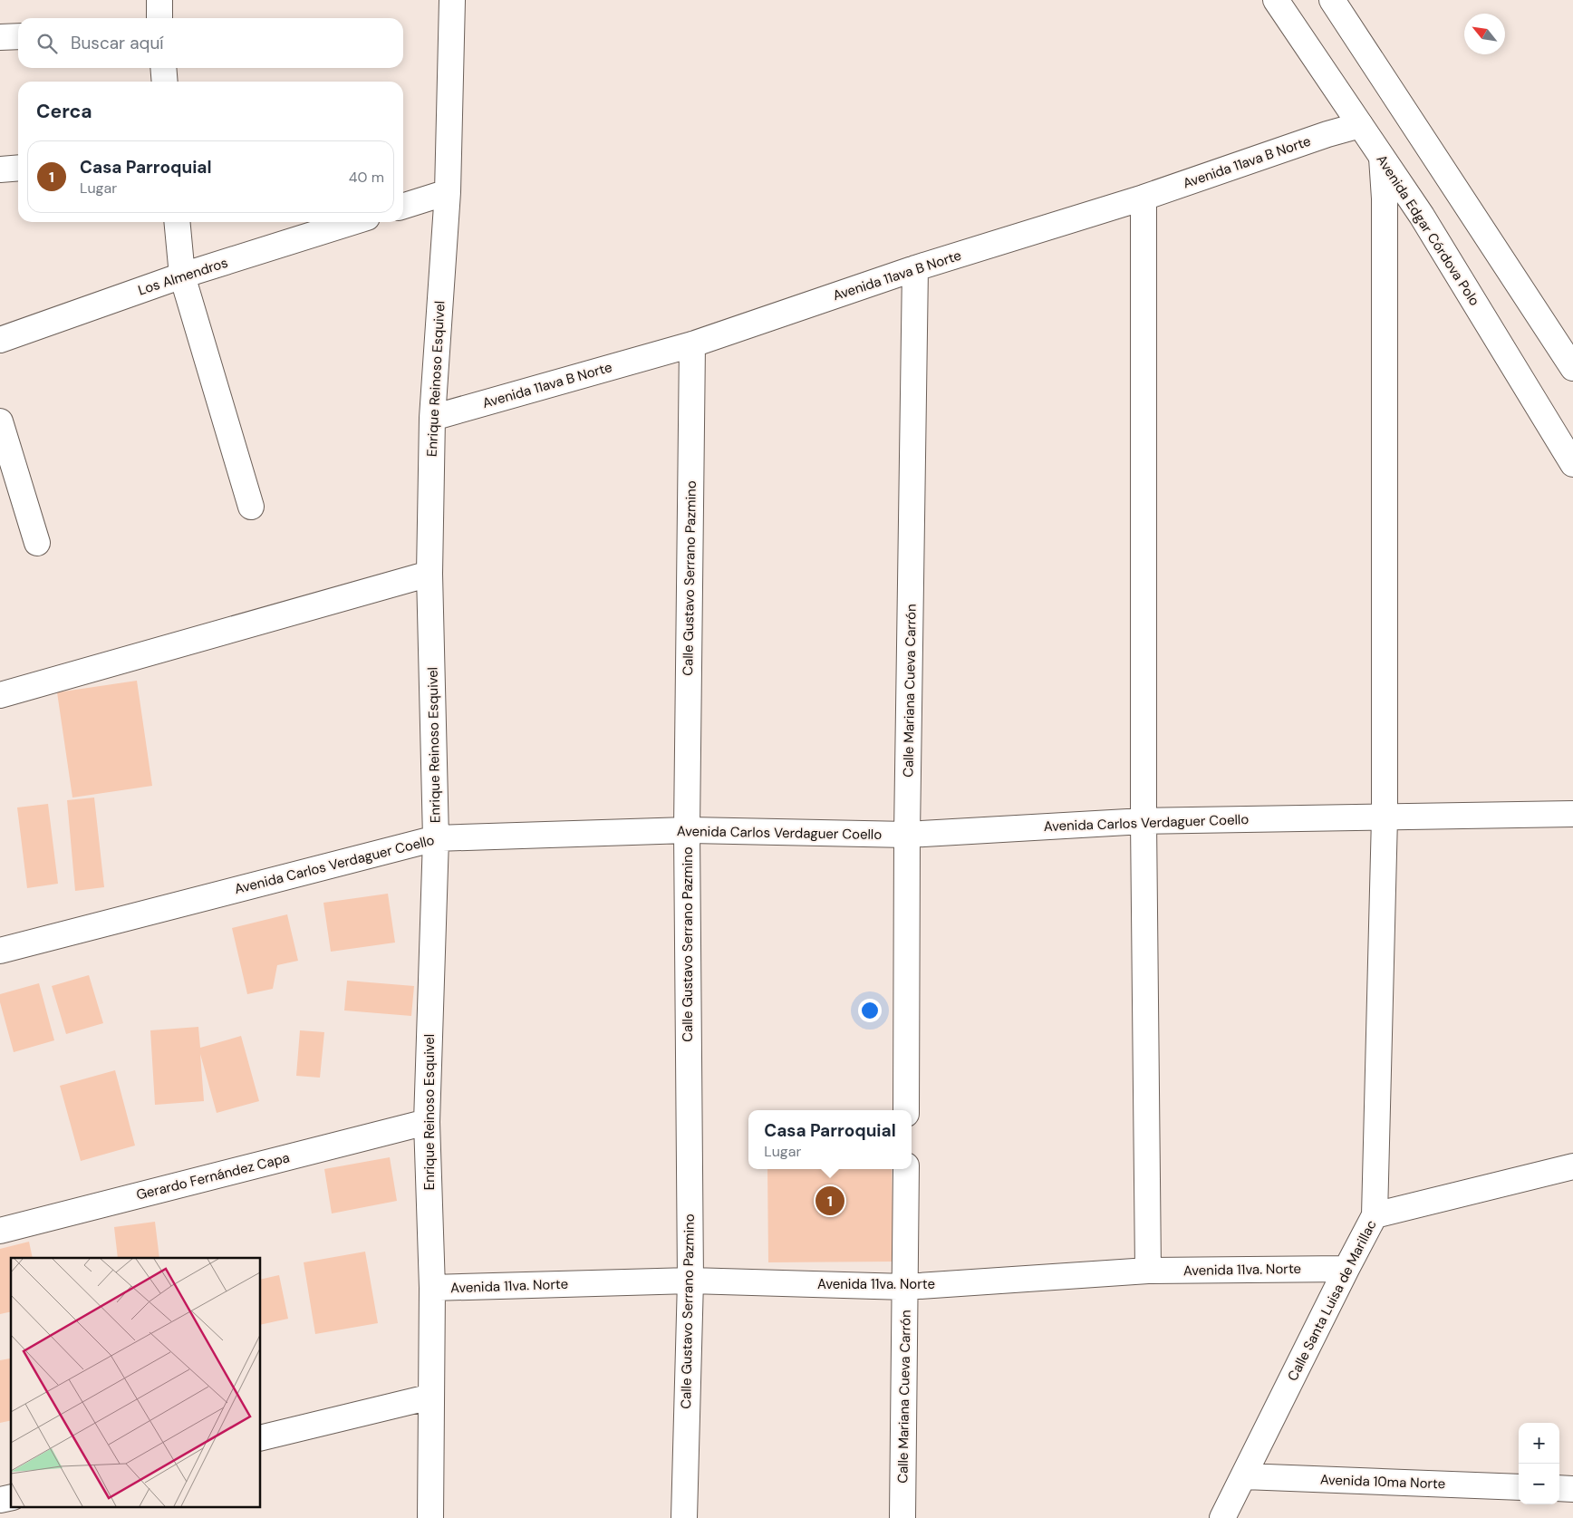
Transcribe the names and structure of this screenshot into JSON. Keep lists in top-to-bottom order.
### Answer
{
  "streets": {
    "street": [
      "Avenida 11ava B Norte",
      "Avenida Edgar Córdova Polo",
      "Los Almendros",
      "Enrique Reinoso Esquivel",
      "Calle Gustavo Serrano Pazmino",
      "Calle Mariana Cueva Carrón",
      "Avenida Carlos Verdaguer Coello",
      "Gerardo Fernández Capa",
      "Avenida 11va. Norte",
      "Calle Santa Luisa de Marillac",
      "Avenida 10ma Norte"
    ]
  },
  "crossings": [
    ["Avenida 11ava B Norte", "Avenida Edgar Córdova Polo"],
    ["Avenida 11ava B Norte", "Enrique Reinoso Esquivel"],
    ["Avenida 11ava B Norte", "Calle Gustavo Serrano Pazmino"],
    ["Avenida 11ava B Norte", "Calle Mariana Cueva Carrón"],
    ["Enrique Reinoso Esquivel", "Avenida Carlos Verdaguer Coello"],
    ["Enrique Reinoso Esquivel", "Gerardo Fernández Capa"],
    ["Enrique Reinoso Esquivel", "Avenida 11va. Norte"],
    ["Calle Gustavo Serrano Pazmino", "Avenida Carlos Verdaguer Coello"],
    ["Calle Gustavo Serrano Pazmino", "Avenida 11va. Norte"],
    ["Calle Mariana Cueva Carrón", "Avenida Carlos Verdaguer Coello"],
    ["Calle Mariana Cueva Carrón", "Avenida 11va. Norte"],
    ["Avenida 11va. Norte", "Calle Santa Luisa de Marillac"],
    ["Calle Santa Luisa de Marillac", "Avenida 10ma Norte"]
  ],
  "north": "top left",
  "page": {
    "search": "Buscar aquí",
    "heading": "Cerca",
    "list": [
      {
        "mark": "1",
        "name": "Casa Parroquial",
        "note": "Lugar",
        "value": "40 m"
      }
    ],
    "popup": ["Casa Parroquial", "Lugar"],
    "pins": "1",
    "map_buttons": ["+", "−"]
  }
}
